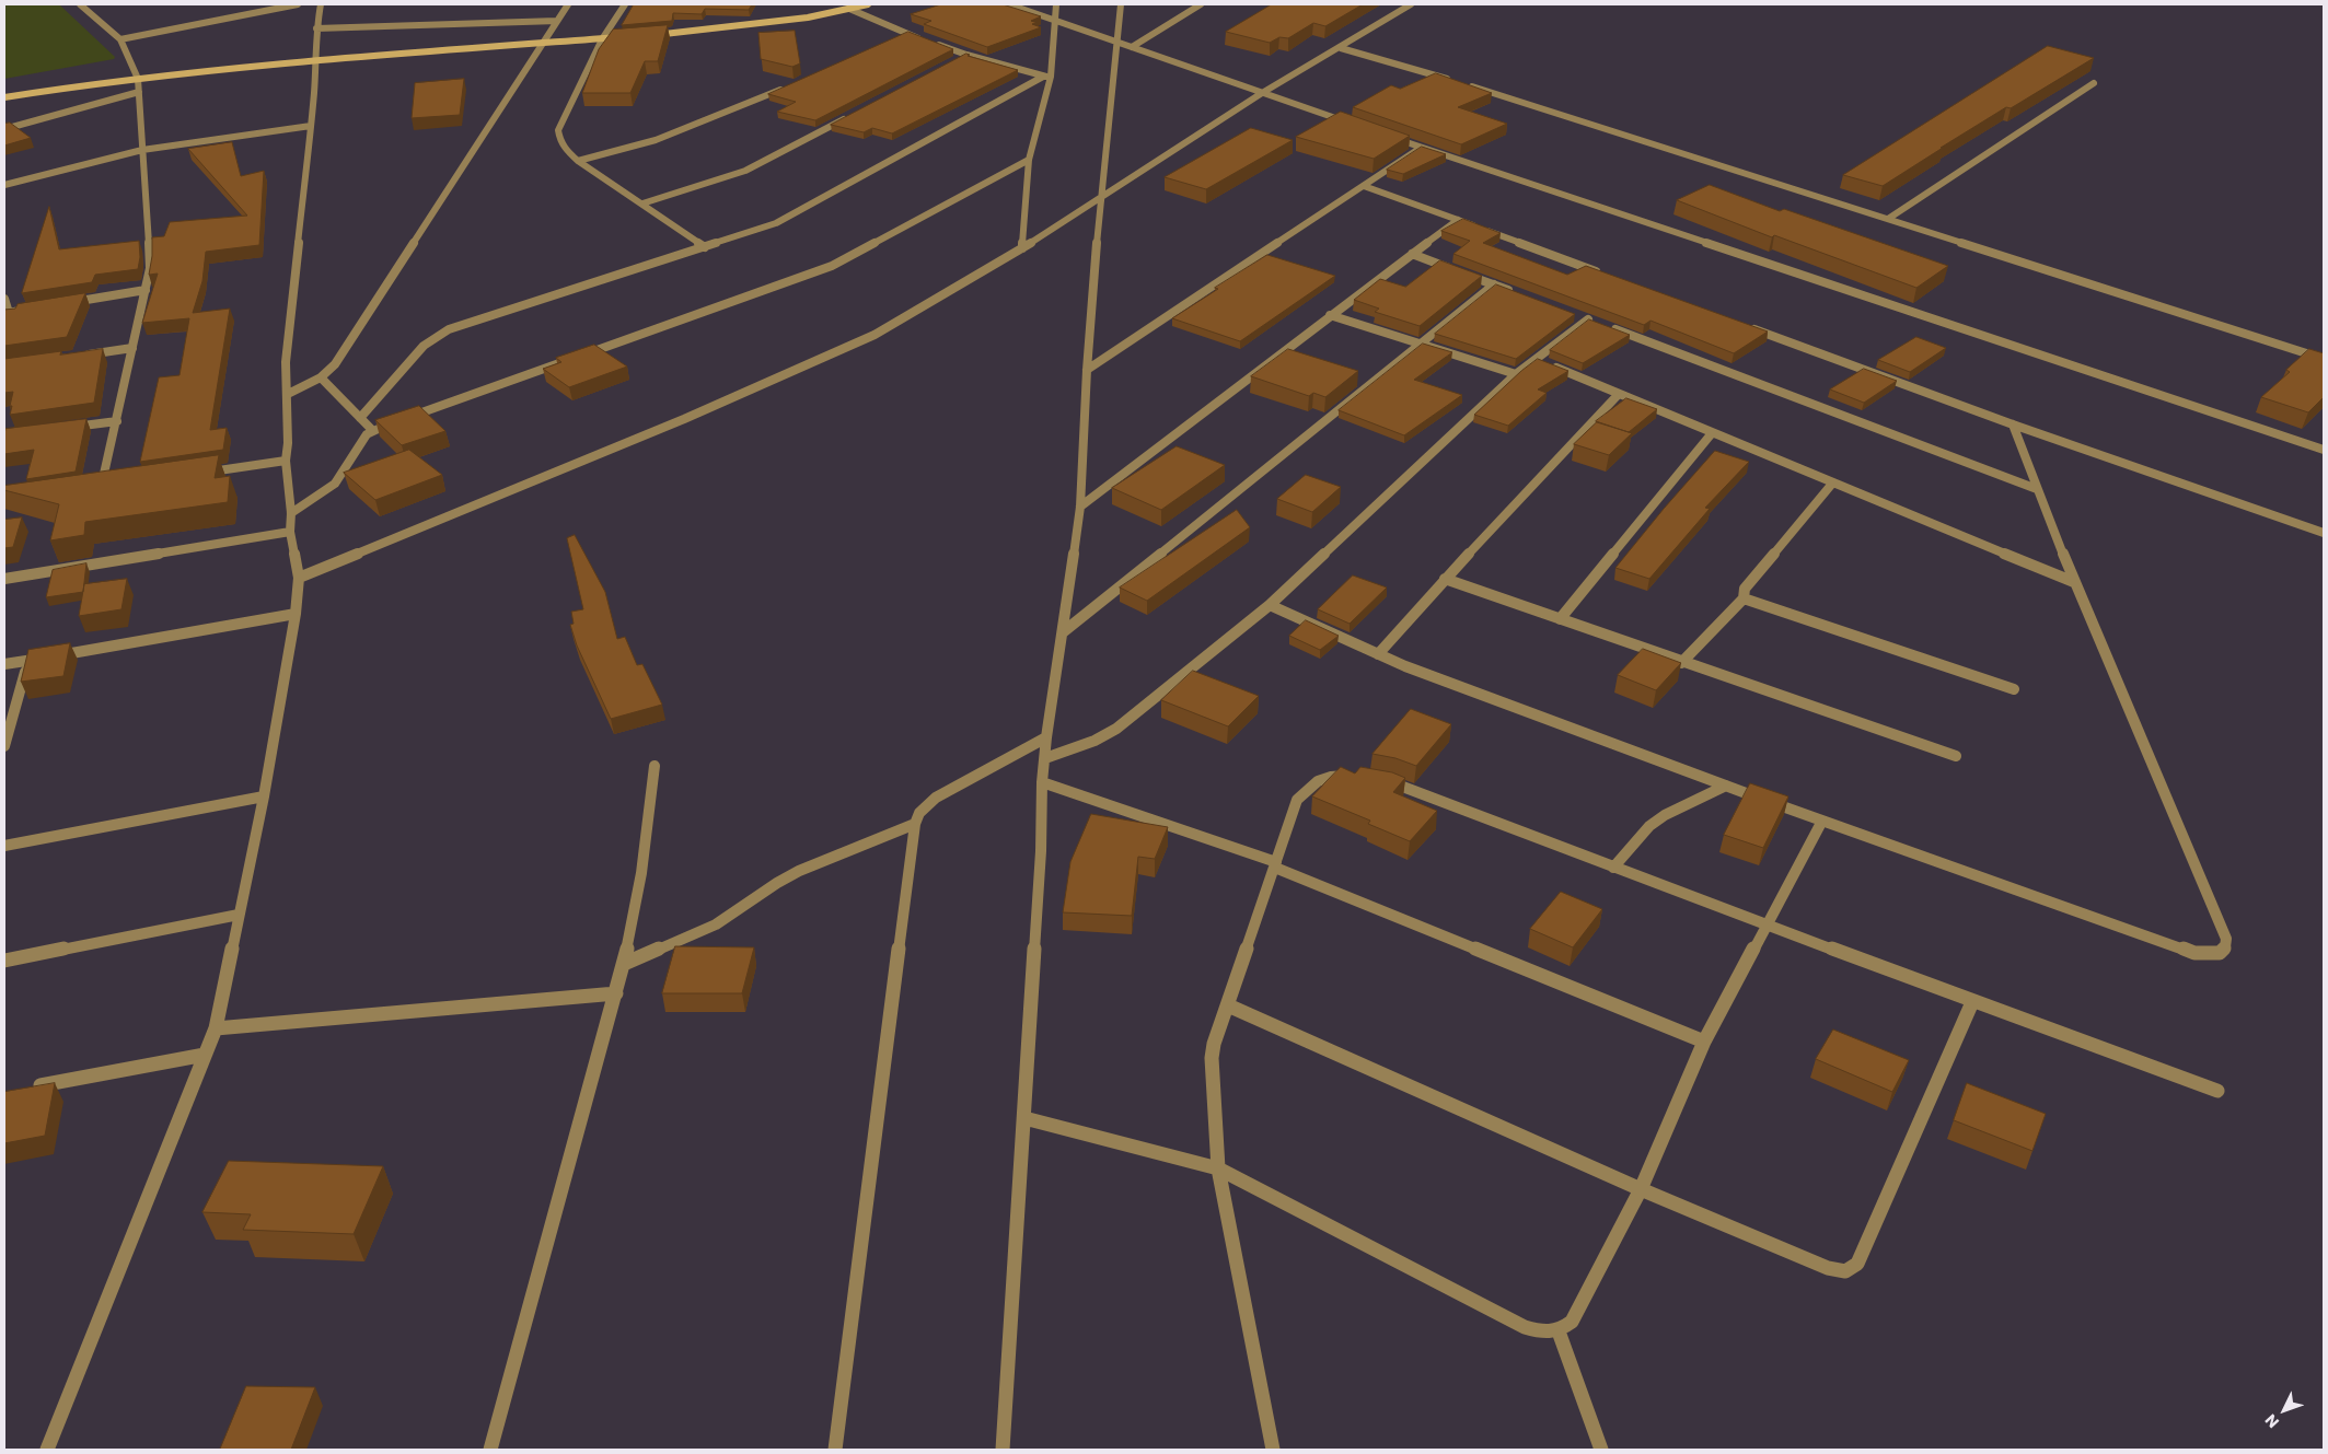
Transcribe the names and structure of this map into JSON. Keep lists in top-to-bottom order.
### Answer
{
  "north": "bottom left"
}
